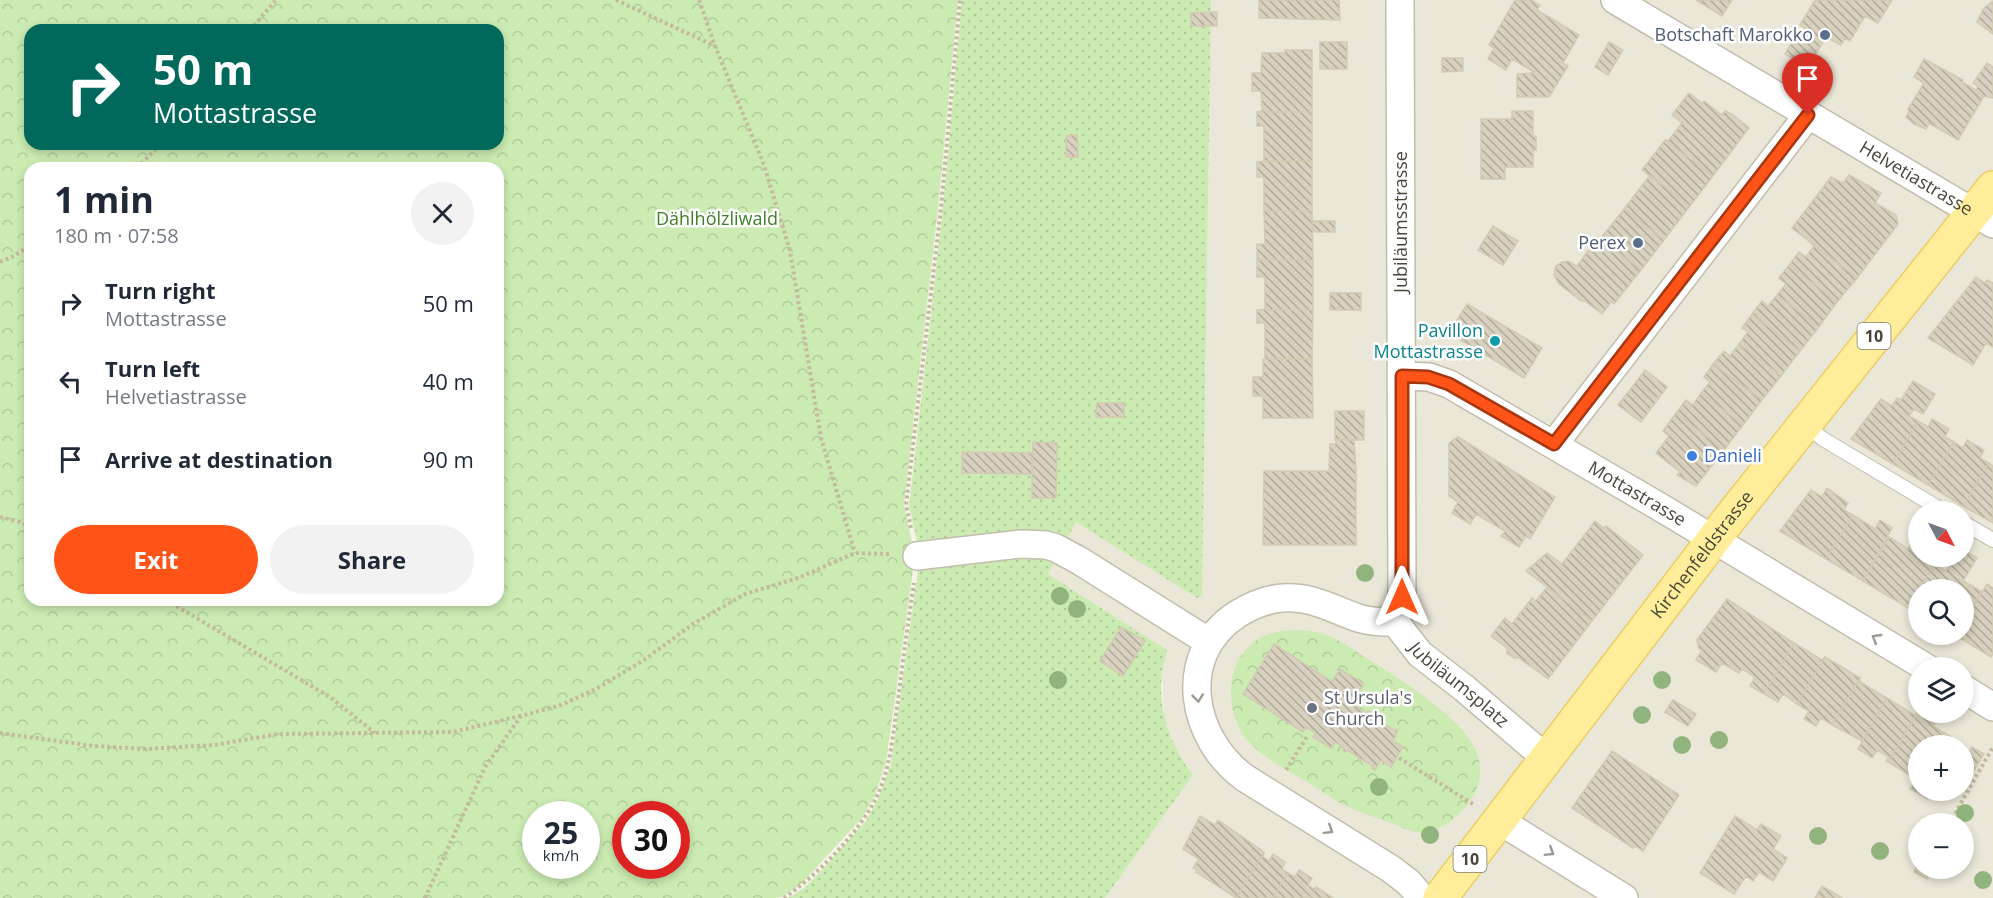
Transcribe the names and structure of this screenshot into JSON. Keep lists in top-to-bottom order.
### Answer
{
  "streets": {
    "main road": ["10", "Kirchenfeldstrasse"],
    "street": [
      "Helvetiastrasse",
      "Jubiläumsstrasse",
      "Mottastrasse",
      "Jubiläumsplatz"
    ]
  },
  "crossings": [
    ["Helvetiastrasse", "Kirchenfeldstrasse"],
    ["Jubiläumsstrasse", "Mottastrasse"],
    ["Jubiläumsstrasse", "Jubiläumsplatz"],
    ["Mottastrasse", "Kirchenfeldstrasse"],
    ["Kirchenfeldstrasse", "Jubiläumsplatz"]
  ],
  "one_way": ["Mottastrasse"],
  "parks": ["Dählhölzliwald"],
  "places": [
    "Botschaft Marokko",
    "Perex",
    "Pavillon Mottastrasse",
    "Danieli",
    "St Ursula's Church"
  ],
  "north": "bottom right",
  "page": {
    "turn": ["50 m", "Mottastrasse"],
    "heading": ["1 min", "180 m · 07:58"],
    "list": [
      {
        "name": "Turn right",
        "note": "Mottastrasse",
        "value": "50 m"
      },
      {
        "name": "Turn left",
        "note": "Helvetiastrasse",
        "value": "40 m"
      },
      {
        "name": "Arrive at destination",
        "value": "90 m"
      }
    ],
    "map_buttons": ["+", "−"],
    "buttons": ["Exit", "Share"],
    "speed": "25 km/h",
    "limit": "30"
  }
}
